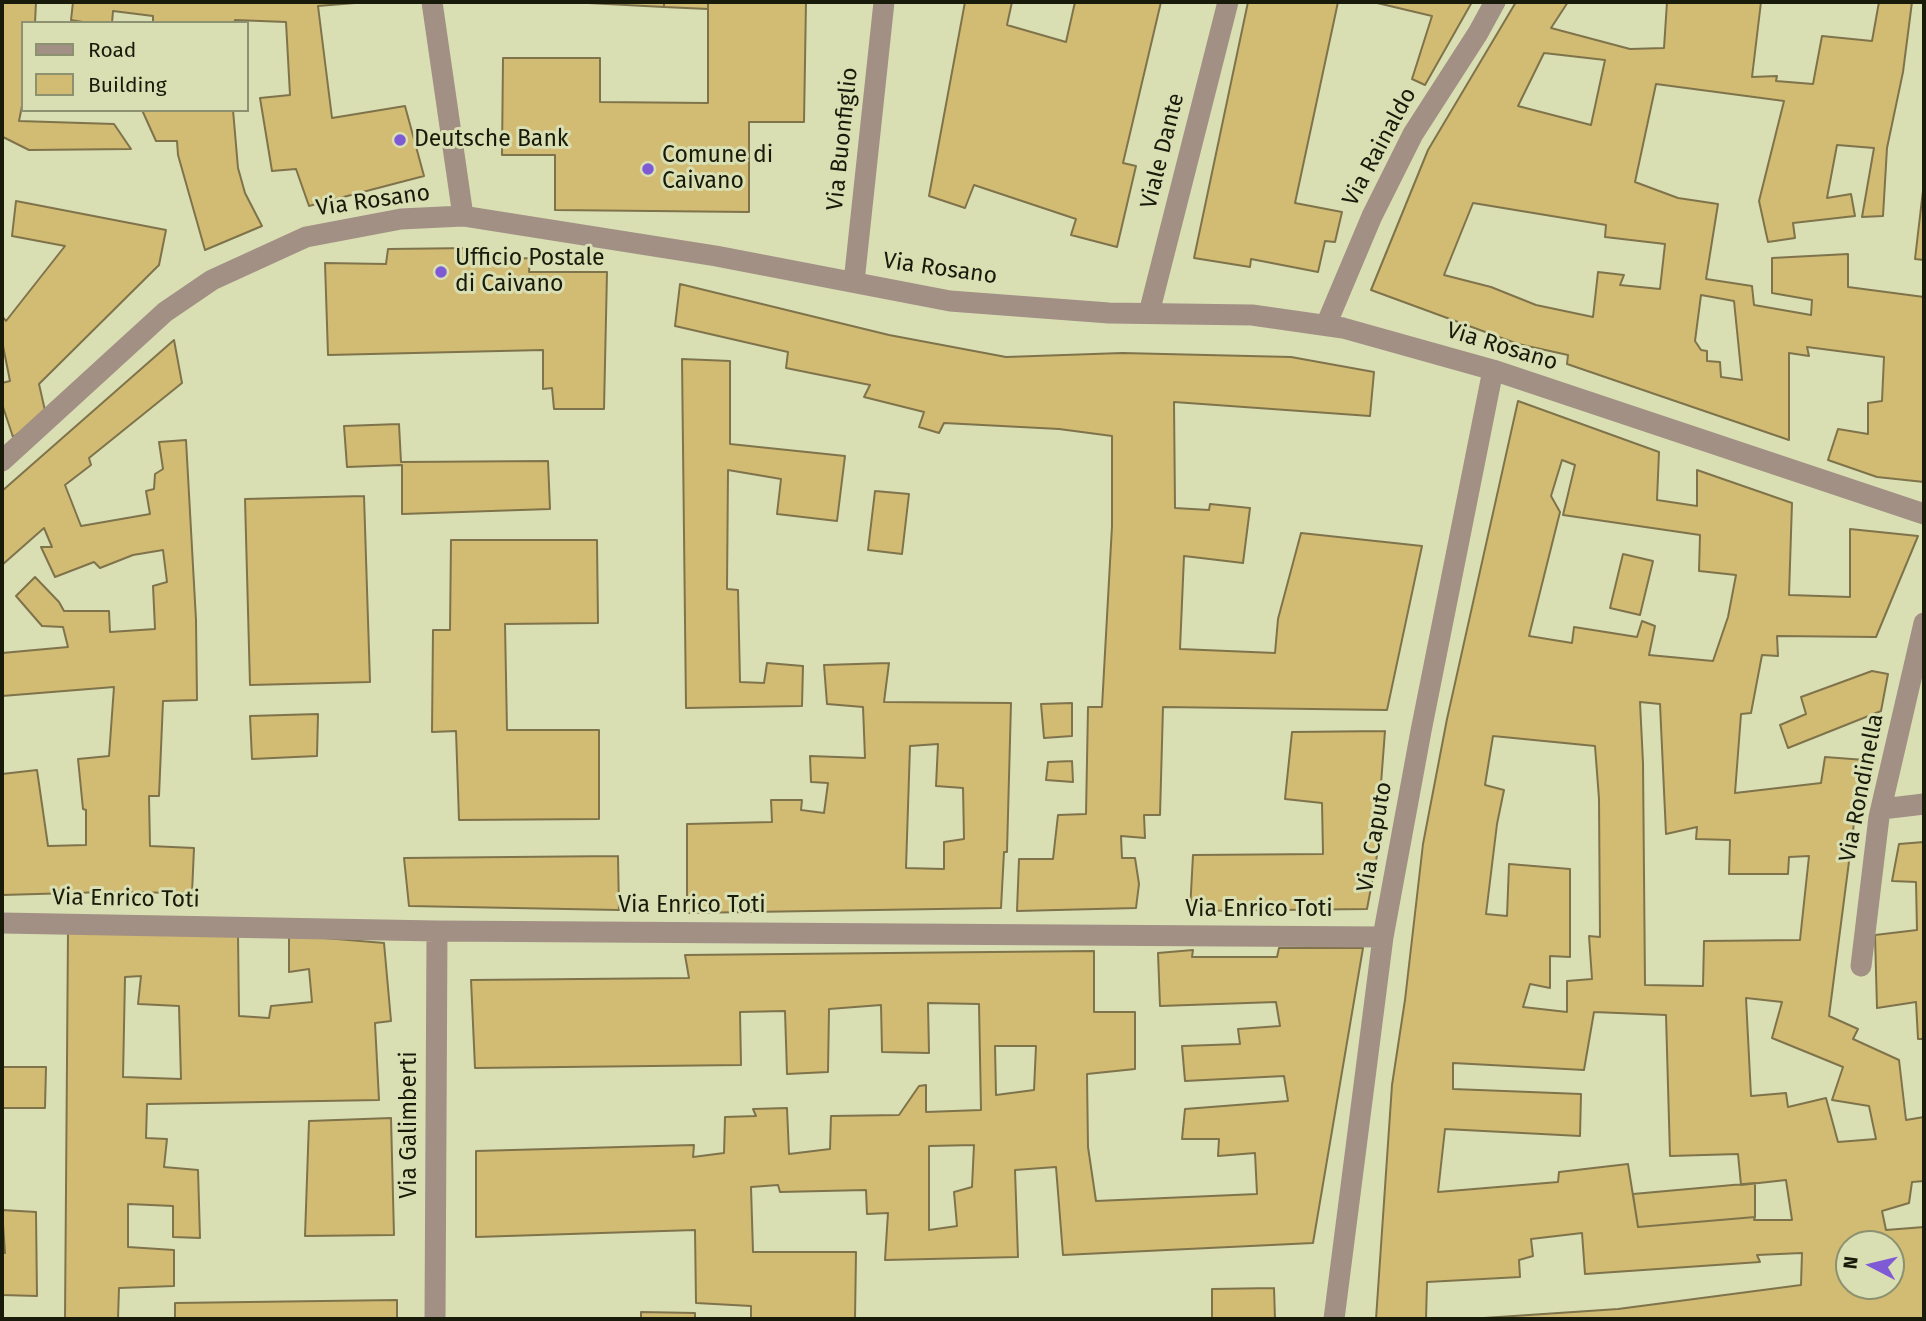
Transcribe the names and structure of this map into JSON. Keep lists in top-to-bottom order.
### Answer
{
  "streets": {
    "street": [
      "Via Buonfiglio",
      "Via Rainaldo",
      "Viale Dante",
      "Via Rosano",
      "Via Rondinella",
      "Via Caputo",
      "Via Enrico Toti",
      "Via Galimberti"
    ]
  },
  "crossings": [
    ["Via Buonfiglio", "Via Rosano"],
    ["Via Rainaldo", "Via Rosano"],
    ["Viale Dante", "Via Rosano"],
    ["Via Rosano", "Via Caputo"],
    ["Via Caputo", "Via Enrico Toti"],
    ["Via Enrico Toti", "Via Galimberti"]
  ],
  "places": ["Deutsche Bank", "Comune di Caivano", "Ufficio Postale di Caivano"],
  "legend": ["Road", "Building"],
  "north": "left"
}
